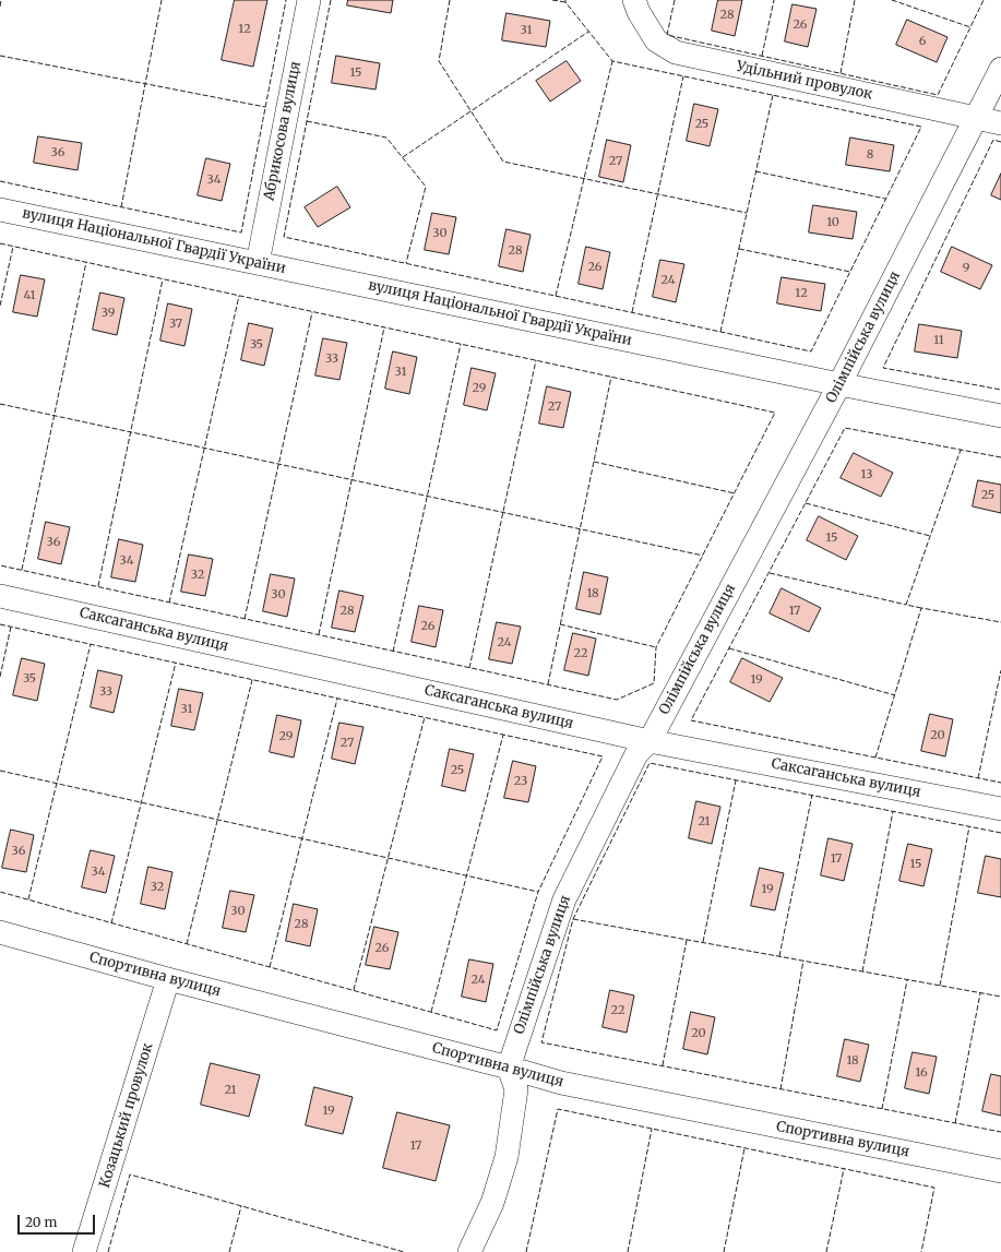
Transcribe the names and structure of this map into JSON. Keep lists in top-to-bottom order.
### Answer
{
  "streets": {
    "street": [
      "Удільний провулок",
      "Абрикосова вулиця",
      "вулиця Національної Гвардії України",
      "Олімпійська вулиця",
      "Саксаганська вулиця",
      "Спортивна вулиця",
      "Козацький провулок"
    ]
  },
  "crossings": [
    ["Удільний провулок", "Олімпійська вулиця"],
    ["Абрикосова вулиця", "вулиця Національної Гвардії України"],
    ["вулиця Національної Гвардії України", "Олімпійська вулиця"],
    ["Олімпійська вулиця", "Саксаганська вулиця"],
    ["Олімпійська вулиця", "Спортивна вулиця"],
    ["Спортивна вулиця", "Козацький провулок"]
  ],
  "house_numbers": [
    "28",
    "26",
    "12",
    "31",
    "6",
    "15",
    "25",
    "36",
    "8",
    "27",
    "34",
    "10",
    "30",
    "28",
    "26",
    "9",
    "24",
    "12",
    "41",
    "39",
    "37",
    "11",
    "35",
    "33",
    "31",
    "29",
    "27",
    "13",
    "25",
    "15",
    "36",
    "34",
    "32",
    "18",
    "30",
    "28",
    "17",
    "26",
    "24",
    "22",
    "35",
    "19",
    "33",
    "31",
    "20",
    "29",
    "27",
    "25",
    "23",
    "21",
    "36",
    "17",
    "15",
    "34",
    "32",
    "19",
    "30",
    "28",
    "26",
    "24",
    "22",
    "20",
    "18",
    "16",
    "21",
    "19",
    "17"
  ],
  "scale_bar": "20 m"
}
